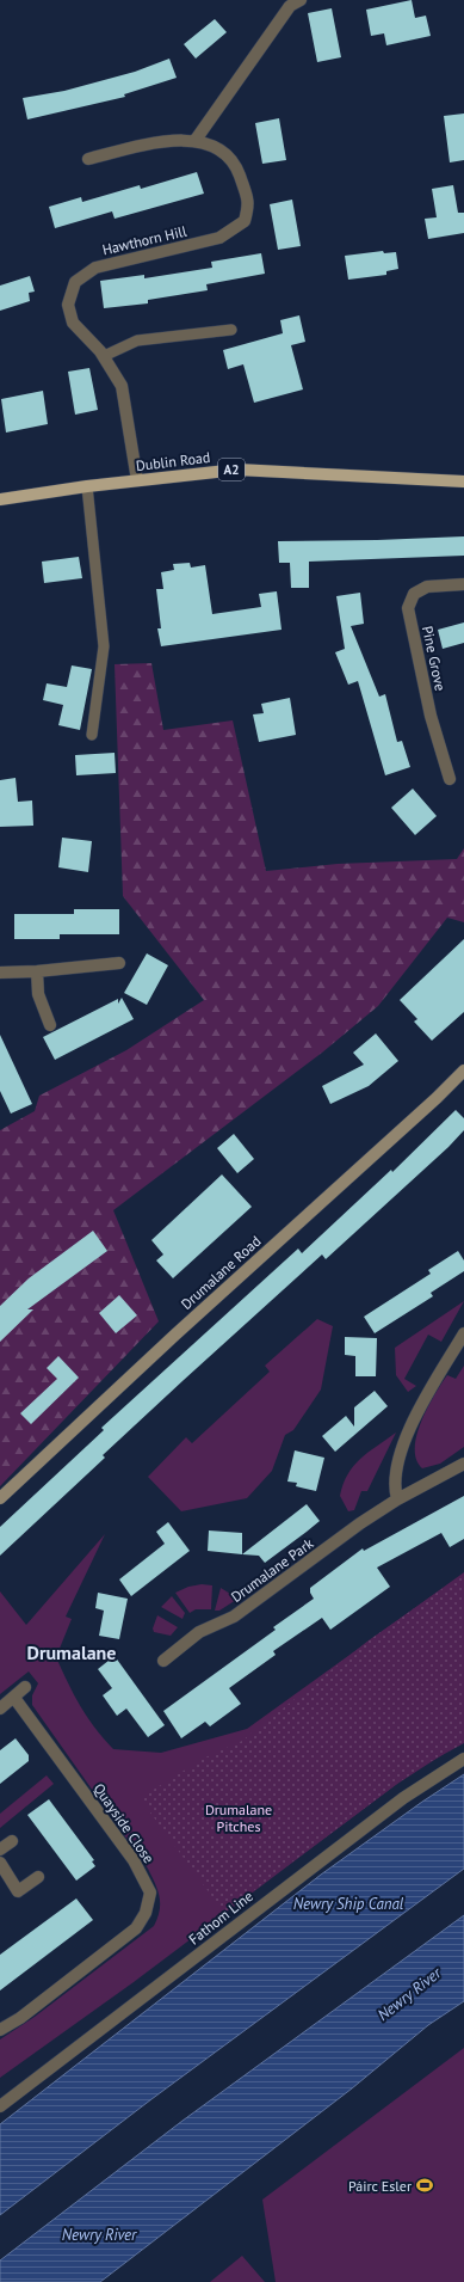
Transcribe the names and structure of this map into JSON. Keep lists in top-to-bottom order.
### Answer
{
  "streets": {
    "main road": ["Dublin Road", "A2", "Drumalane Road"],
    "street": [
      "Hawthorn Hill",
      "Pine Grove",
      "Drumalane Park",
      "Quayside Close",
      "Fathom Line"
    ]
  },
  "crossings": [
    ["Hawthorn Hill", "Dublin Road"]
  ],
  "districts": ["Drumalane"],
  "water": ["Newry Ship Canal", "Newry River"],
  "parks": ["Drumalane Pitches"],
  "places": {
    "sports": ["Páirc Esler"]
  }
}
